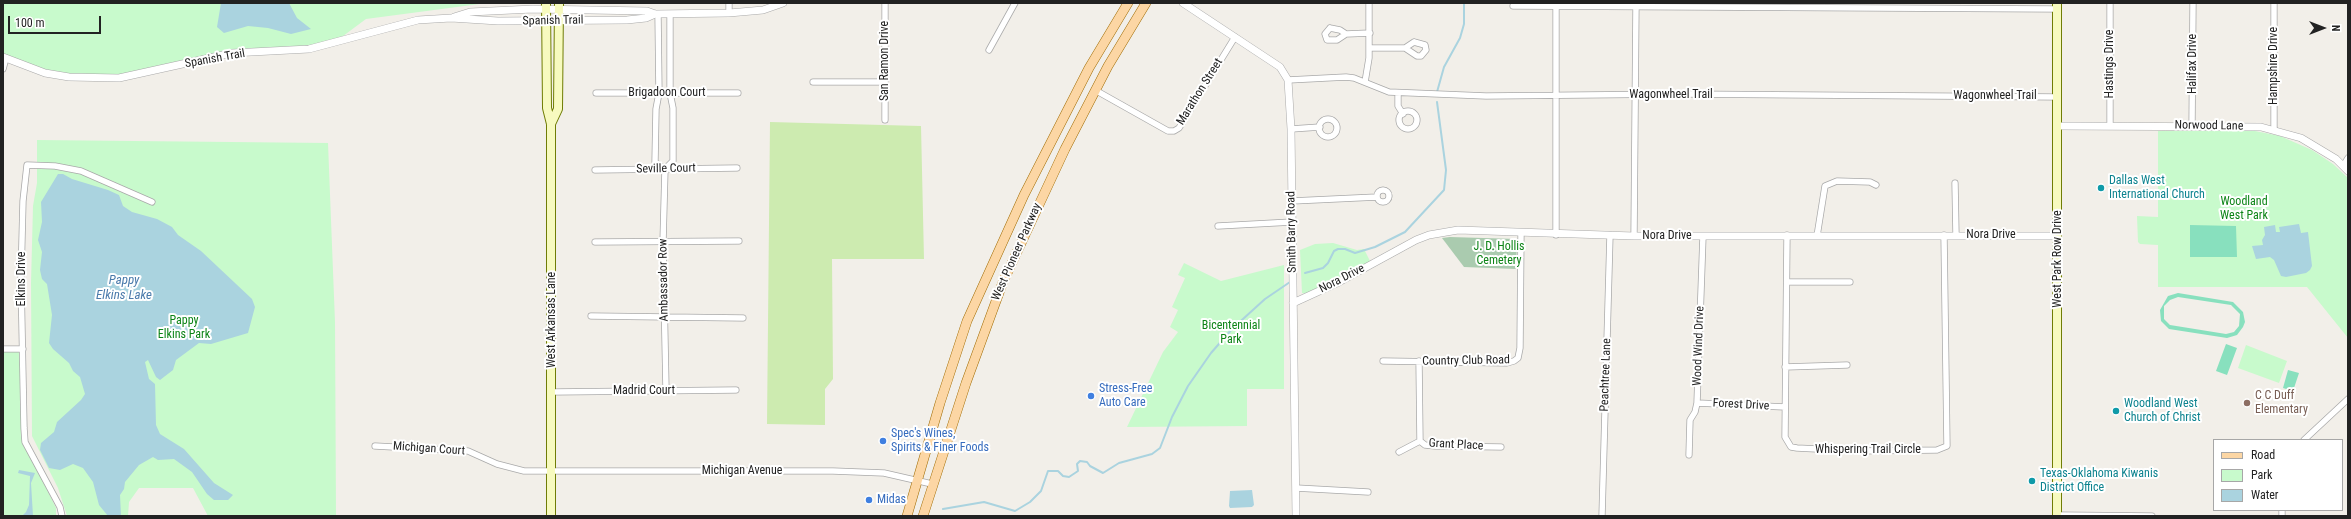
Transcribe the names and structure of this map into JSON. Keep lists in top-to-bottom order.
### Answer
{
  "streets": {
    "main road": ["West Pioneer Parkway", "West Park Row Drive", "West Arkansas Lane"],
    "street": [
      "Spanish Trail",
      "San Ramon Drive",
      "Hastings Drive",
      "Halifax Drive",
      "Hampshire Drive",
      "Marathon Street",
      "Brigadoon Court",
      "Wagonwheel Trail",
      "Norwood Lane",
      "Seville Court",
      "Smith Barry Road",
      "Nora Drive",
      "Elkins Drive",
      "Ambassador Row",
      "Wood Wind Drive",
      "Country Club Road",
      "Peachtree Lane",
      "Madrid Court",
      "Forest Drive",
      "Grant Place",
      "Michigan Court",
      "Whispering Trail Circle",
      "Michigan Avenue"
    ]
  },
  "crossings": [
    ["Spanish Trail", "Ambassador Row"],
    ["Spanish Trail", "West Arkansas Lane"],
    ["Hastings Drive", "Norwood Lane"],
    ["Halifax Drive", "Norwood Lane"],
    ["Hampshire Drive", "Norwood Lane"],
    ["Marathon Street", "West Pioneer Parkway"],
    ["Brigadoon Court", "Ambassador Row"],
    ["Wagonwheel Trail", "Smith Barry Road"],
    ["Wagonwheel Trail", "West Park Row Drive"],
    ["Norwood Lane", "West Park Row Drive"],
    ["Seville Court", "Ambassador Row"],
    ["Smith Barry Road", "Nora Drive"],
    ["Nora Drive", "West Park Row Drive"],
    ["Nora Drive", "Wood Wind Drive"],
    ["Nora Drive", "Country Club Road"],
    ["Nora Drive", "Peachtree Lane"],
    ["Nora Drive", "Whispering Trail Circle"],
    ["West Pioneer Parkway", "Michigan Avenue"],
    ["Ambassador Row", "Madrid Court"],
    ["West Arkansas Lane", "Madrid Court"],
    ["West Arkansas Lane", "Michigan Court"],
    ["West Arkansas Lane", "Michigan Avenue"],
    ["Wood Wind Drive", "Forest Drive"],
    ["Country Club Road", "Grant Place"],
    ["Forest Drive", "Whispering Trail Circle"],
    ["Michigan Court", "Michigan Avenue"]
  ],
  "water": ["Pappy Elkins Lake"],
  "parks": [
    "Woodland West Park",
    "J. D. Hollis Cemetery",
    "Pappy Elkins Park",
    "Bicentennial Park"
  ],
  "places": [
    "Dallas West International Church",
    "Stress-Free Auto Care",
    "C C Duff Elementary",
    "Woodland West Church of Christ",
    "Spec's Wines, Spirits & Finer Foods",
    "Texas-Oklahoma Kiwanis District Office",
    "Midas"
  ],
  "legend": ["Road", "Park", "Water"],
  "scale_bar": "100 m",
  "north": "right"
}
